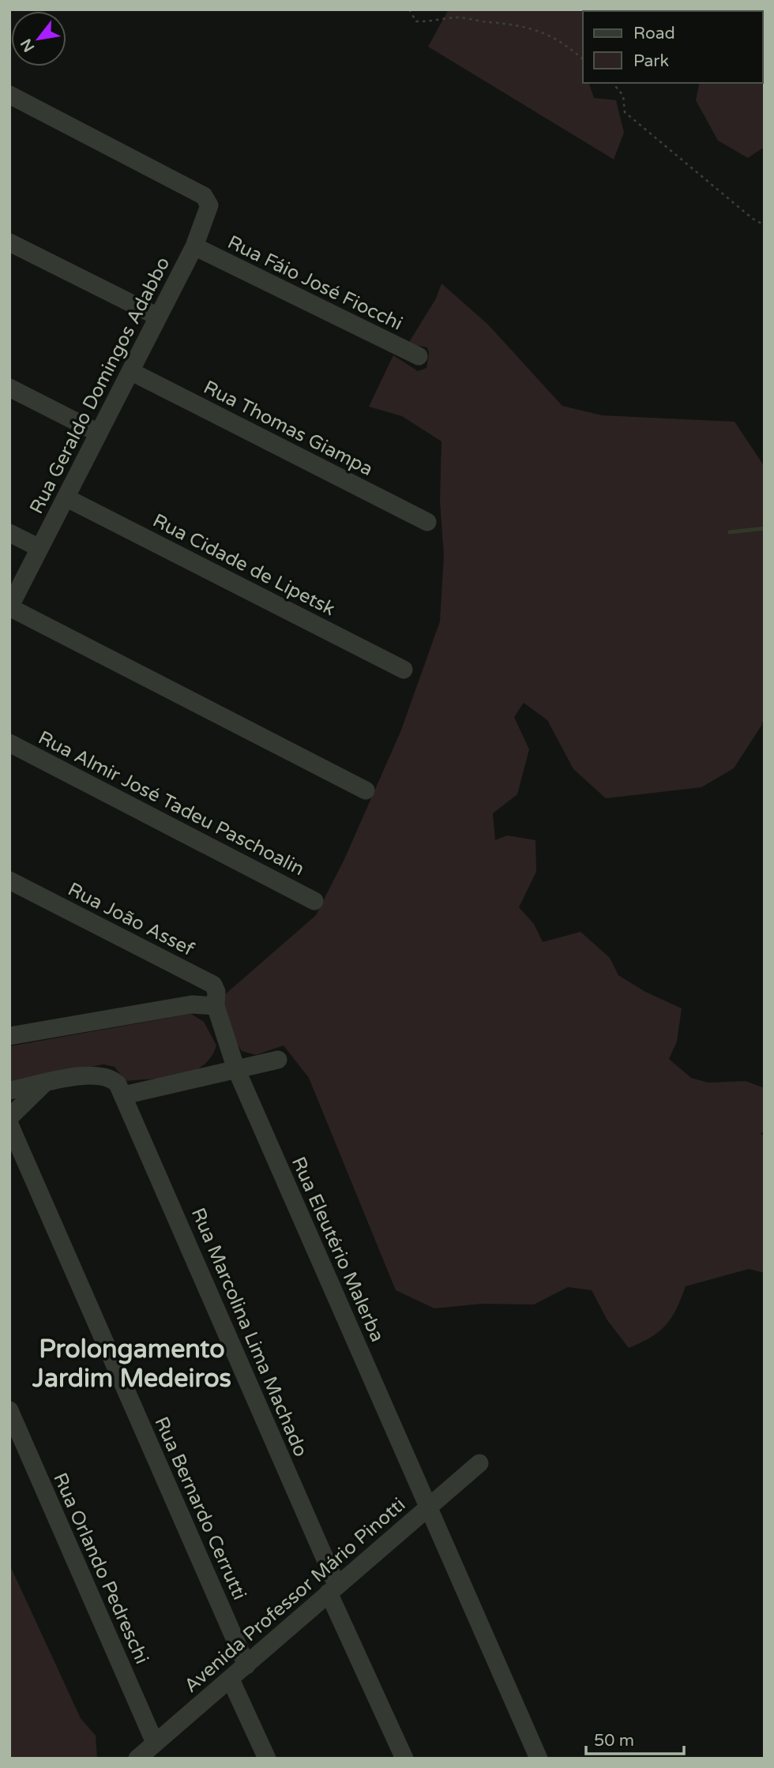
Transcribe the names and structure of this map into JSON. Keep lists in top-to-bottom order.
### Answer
{
  "streets": {
    "street": [
      "Rua Fáio José Fiocchi",
      "Rua Geraldo Domingos Adabbo",
      "Rua Thomas Giampa",
      "Rua Cidade de Lipetsk",
      "Rua Almir José Tadeu Paschoalin",
      "Rua João Assef",
      "Rua Eleutério Malerba",
      "Rua Marcolina Lima Machado",
      "Rua Bernardo Cerrutti",
      "Rua Orlando Pedreschi",
      "Avenida Professor Mário Pinotti"
    ]
  },
  "crossings": [
    ["Rua Fáio José Fiocchi", "Rua Geraldo Domingos Adabbo"],
    ["Rua Geraldo Domingos Adabbo", "Rua Thomas Giampa"],
    ["Rua Geraldo Domingos Adabbo", "Rua Cidade de Lipetsk"],
    ["Rua João Assef", "Rua Eleutério Malerba"],
    ["Rua Eleutério Malerba", "Avenida Professor Mário Pinotti"],
    ["Rua Marcolina Lima Machado", "Avenida Professor Mário Pinotti"],
    ["Rua Bernardo Cerrutti", "Avenida Professor Mário Pinotti"],
    ["Rua Orlando Pedreschi", "Avenida Professor Mário Pinotti"]
  ],
  "districts": ["Prolongamento Jardim Medeiros"],
  "legend": ["Road", "Park"],
  "scale_bar": "50 m",
  "north": "bottom left"
}
